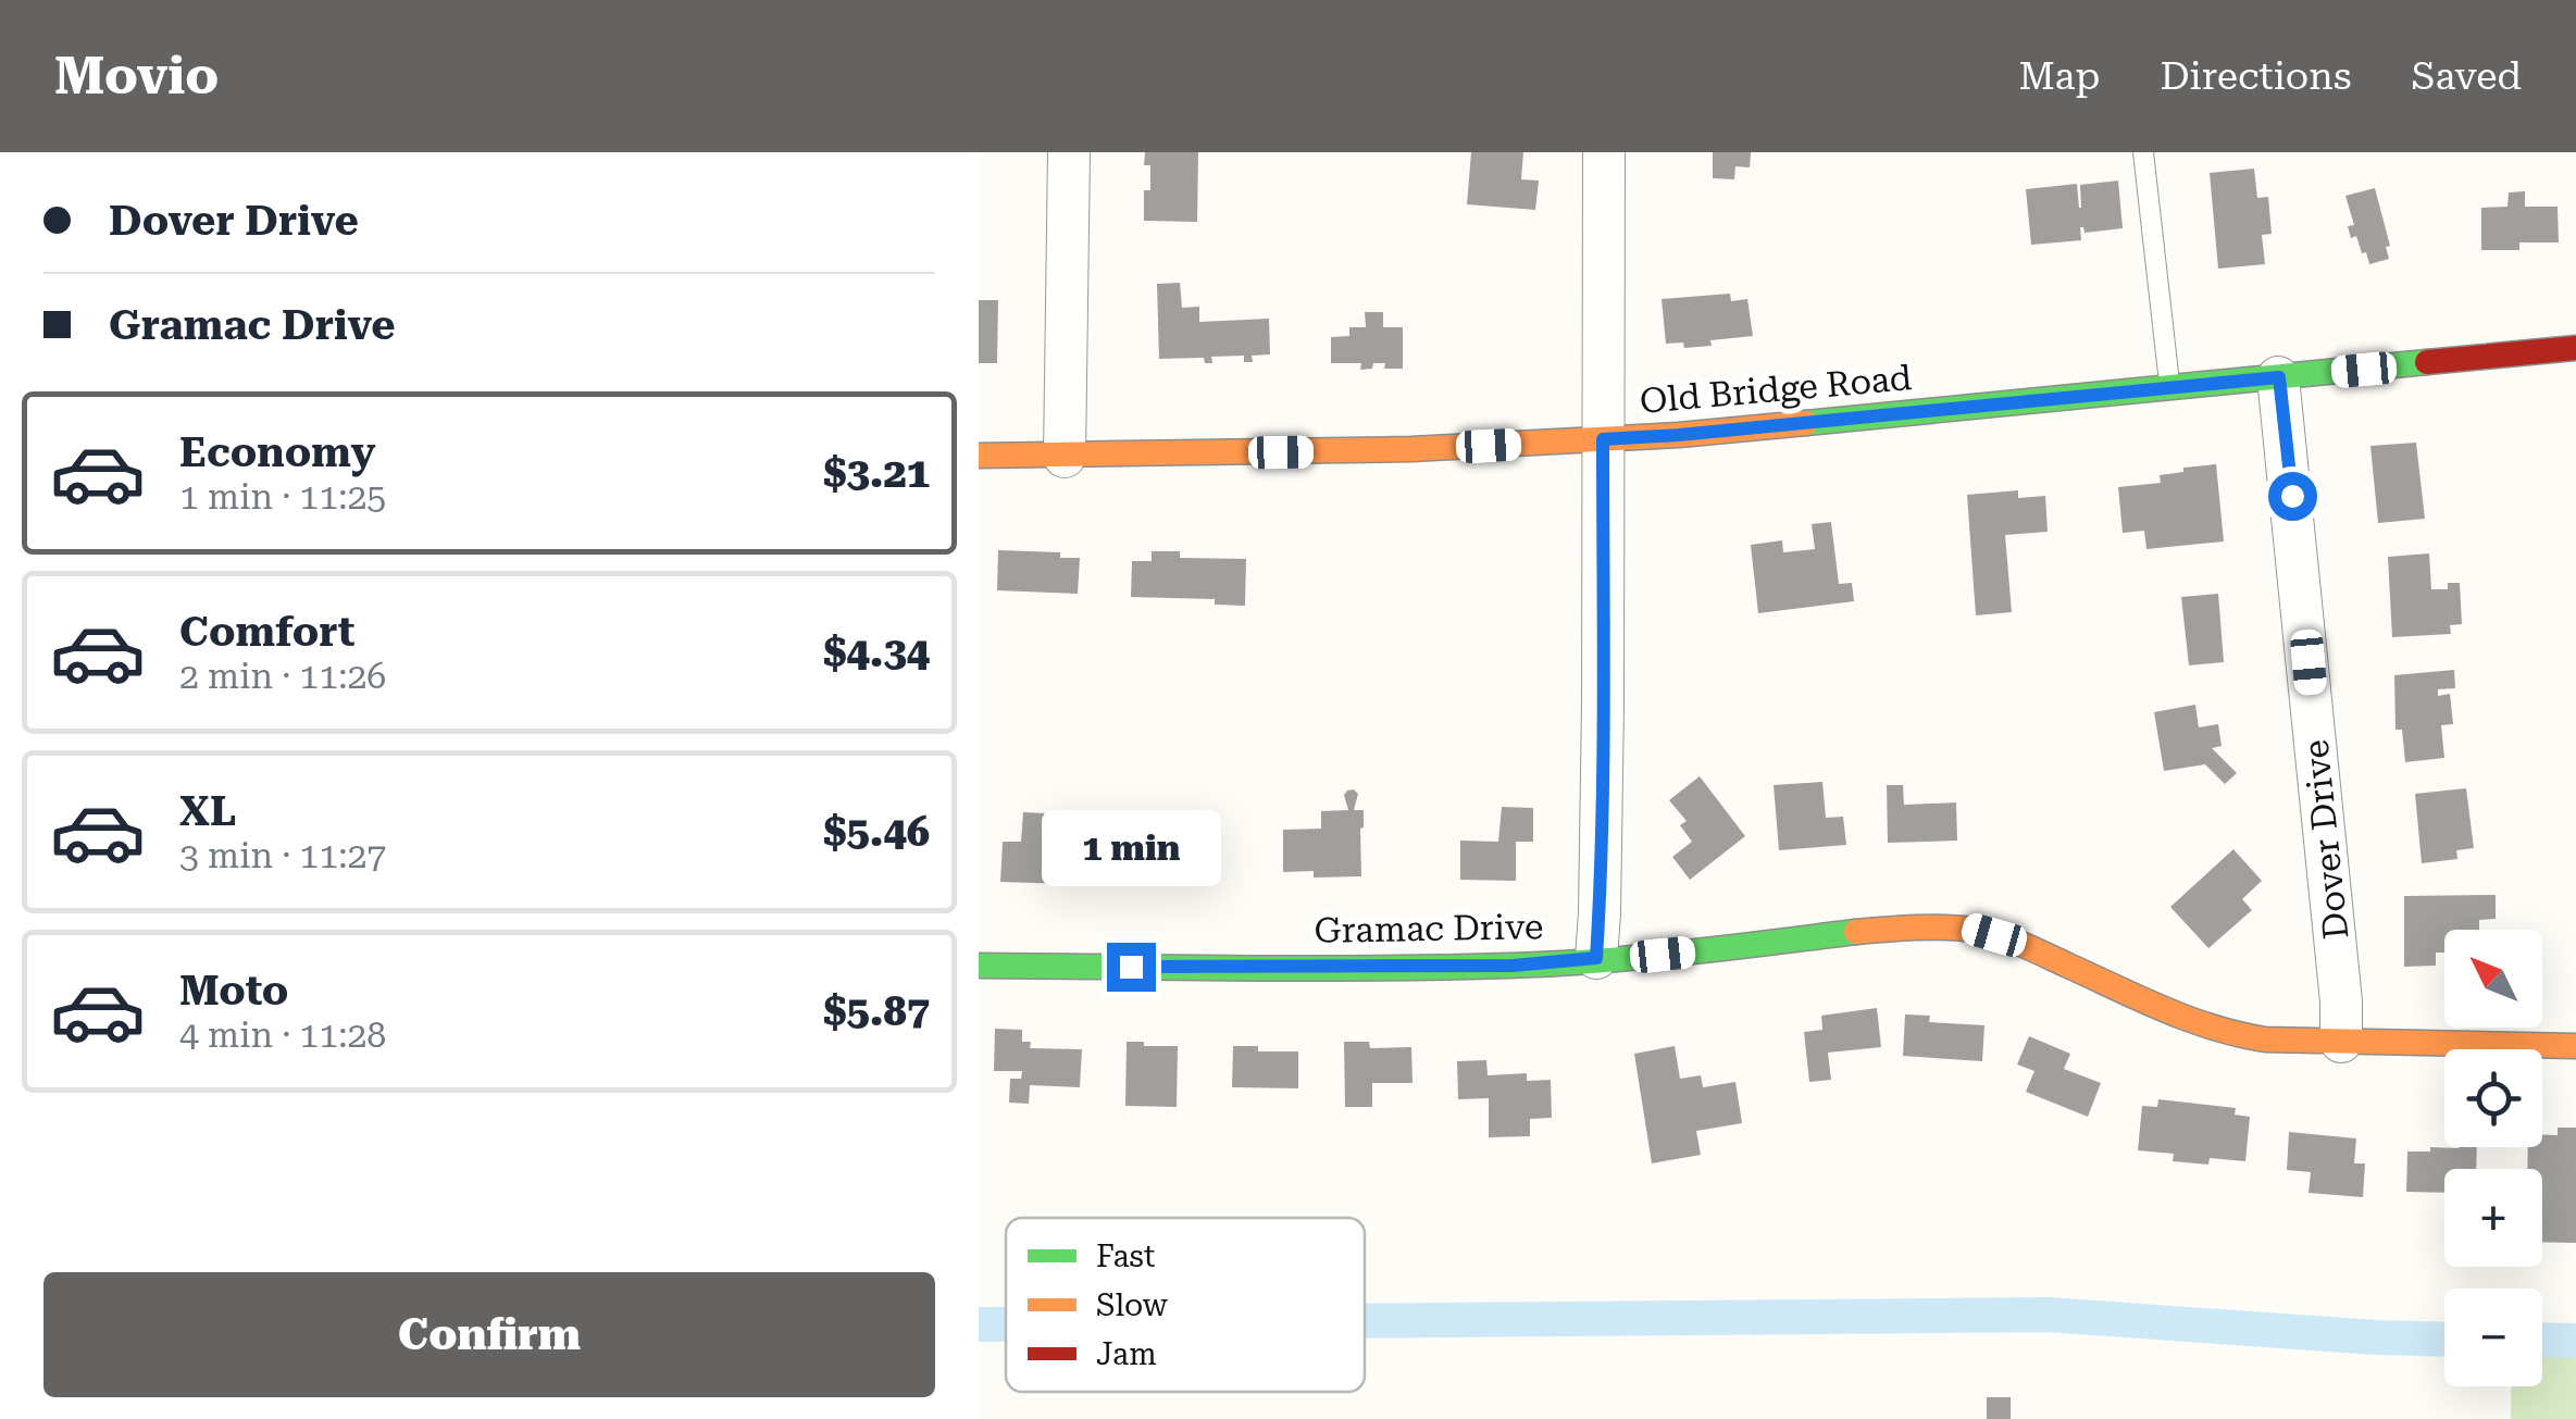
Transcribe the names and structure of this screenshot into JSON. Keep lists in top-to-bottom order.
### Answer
{
  "streets": {
    "street": ["Old Bridge Road", "Dover Drive", "Gramac Drive"]
  },
  "crossings": [
    ["Old Bridge Road", "Dover Drive"],
    ["Dover Drive", "Gramac Drive"]
  ],
  "legend": ["Fast", "Slow", "Jam"],
  "north": "top left",
  "page": {
    "header": "Movio",
    "nav": ["Map", "Directions", "Saved"],
    "banner": ["Dover Drive", "Gramac Drive"],
    "list": [
      {
        "name": "Economy",
        "note": "1 min · 11:25",
        "value": "$3.21"
      },
      {
        "name": "Comfort",
        "note": "2 min · 11:26",
        "value": "$4.34"
      },
      {
        "name": "XL",
        "note": "3 min · 11:27",
        "value": "$5.46"
      },
      {
        "name": "Moto",
        "note": "4 min · 11:28",
        "value": "$5.87"
      }
    ],
    "bubble": "1 min",
    "map_buttons": ["+", "−"],
    "buttons": "Confirm"
  }
}
